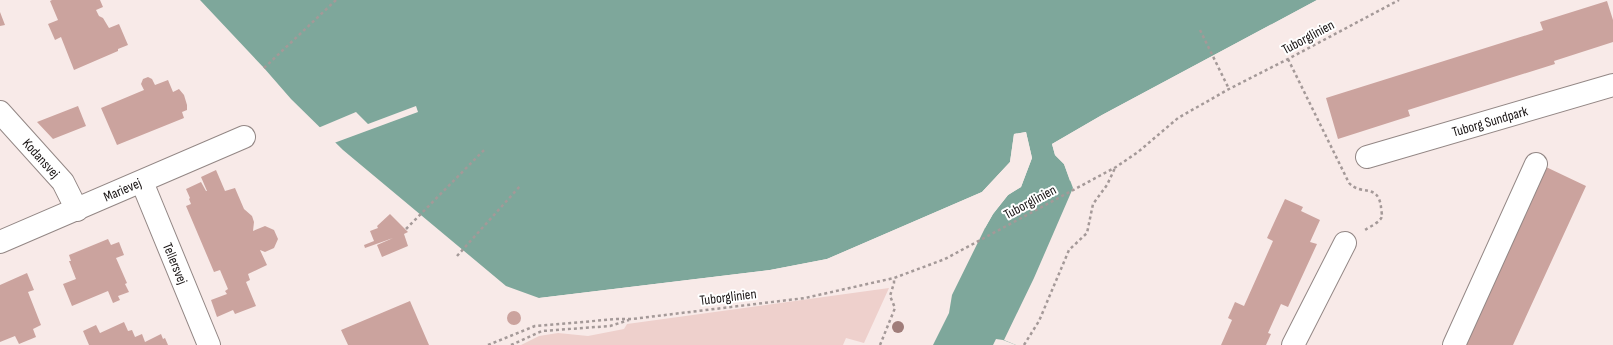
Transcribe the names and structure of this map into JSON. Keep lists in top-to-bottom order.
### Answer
{
  "streets": {
    "street": [
      "Tuborg Sundpark",
      "Kodansvej",
      "Marievej",
      "Tellersvej"
    ],
    "path": ["Tuborglinien"]
  },
  "crossings": [
    ["Kodansvej", "Marievej"],
    ["Marievej", "Tellersvej"]
  ]
}
